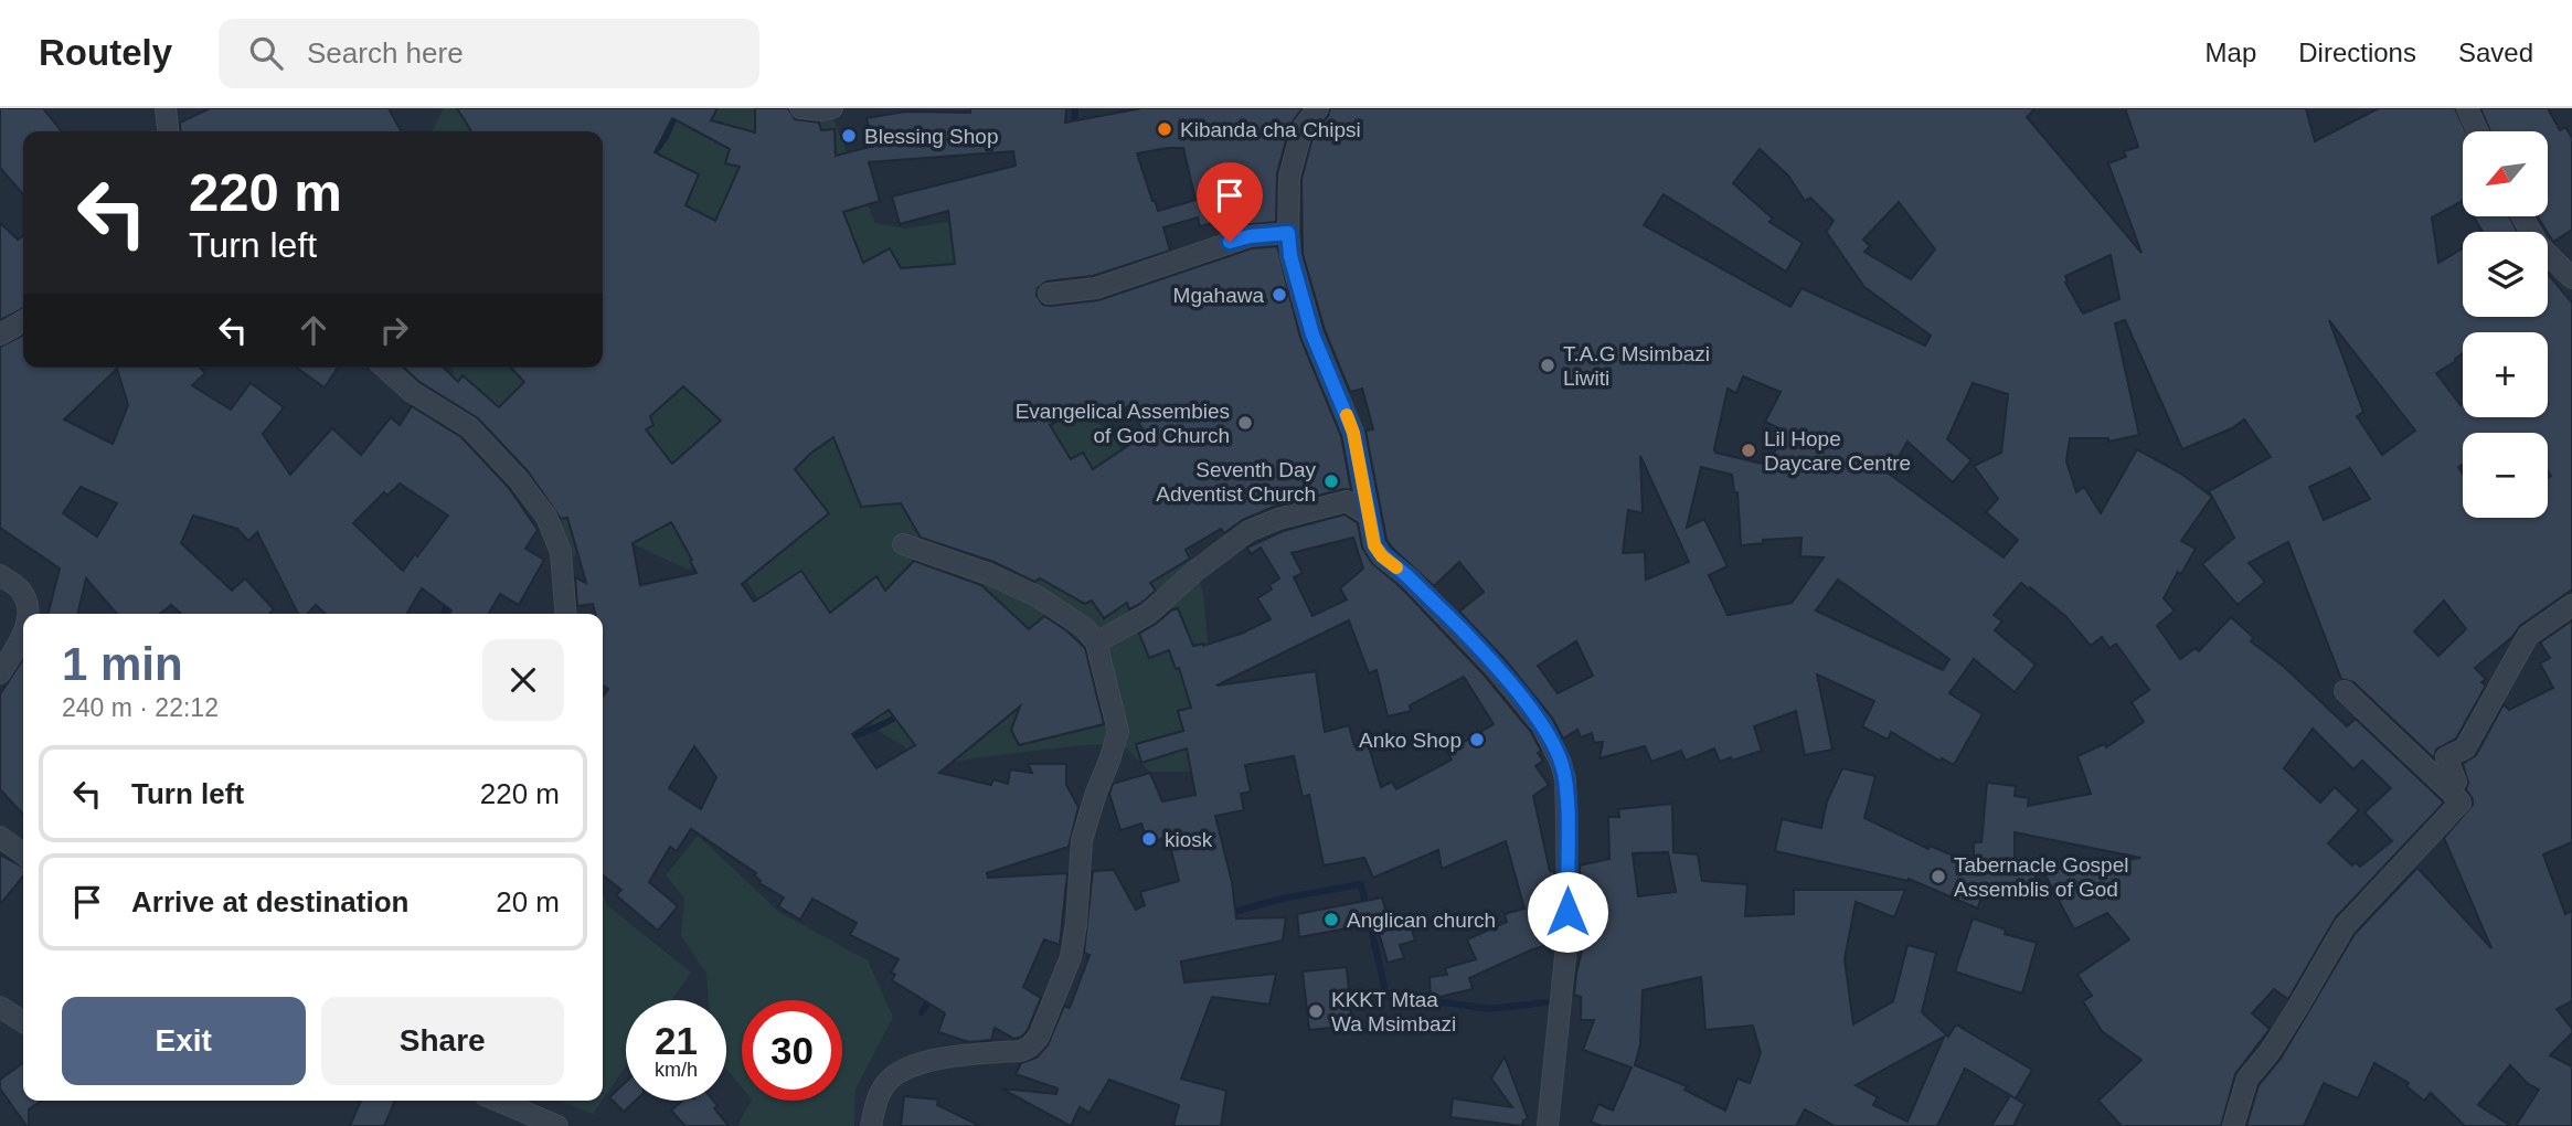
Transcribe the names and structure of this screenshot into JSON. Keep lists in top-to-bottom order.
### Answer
{
  "places": [
    "Kibanda cha Chipsi",
    "Blessing Shop",
    "Mgahawa",
    "T.A.G Msimbazi Liwiti",
    "Evangelical Assembies of God Church",
    "Lil Hope Daycare Centre",
    "Seventh Day Adventist Church",
    "Anko Shop",
    "kiosk",
    "Tabernacle Gospel Assemblis of God",
    "Anglican church",
    "KKKT Mtaa Wa Msimbazi"
  ],
  "north": "bottom left",
  "page": {
    "header": "Routely",
    "search": "Search here",
    "nav": ["Map", "Directions", "Saved"],
    "map_buttons": ["+", "−"],
    "turn": ["220 m", "Turn left"],
    "heading": ["1 min", "240 m · 22:12"],
    "list": [
      {
        "name": "Turn left",
        "value": "220 m"
      },
      {
        "name": "Arrive at destination",
        "value": "20 m"
      }
    ],
    "buttons": ["Exit", "Share"],
    "speed": "21 km/h",
    "limit": "30"
  }
}
